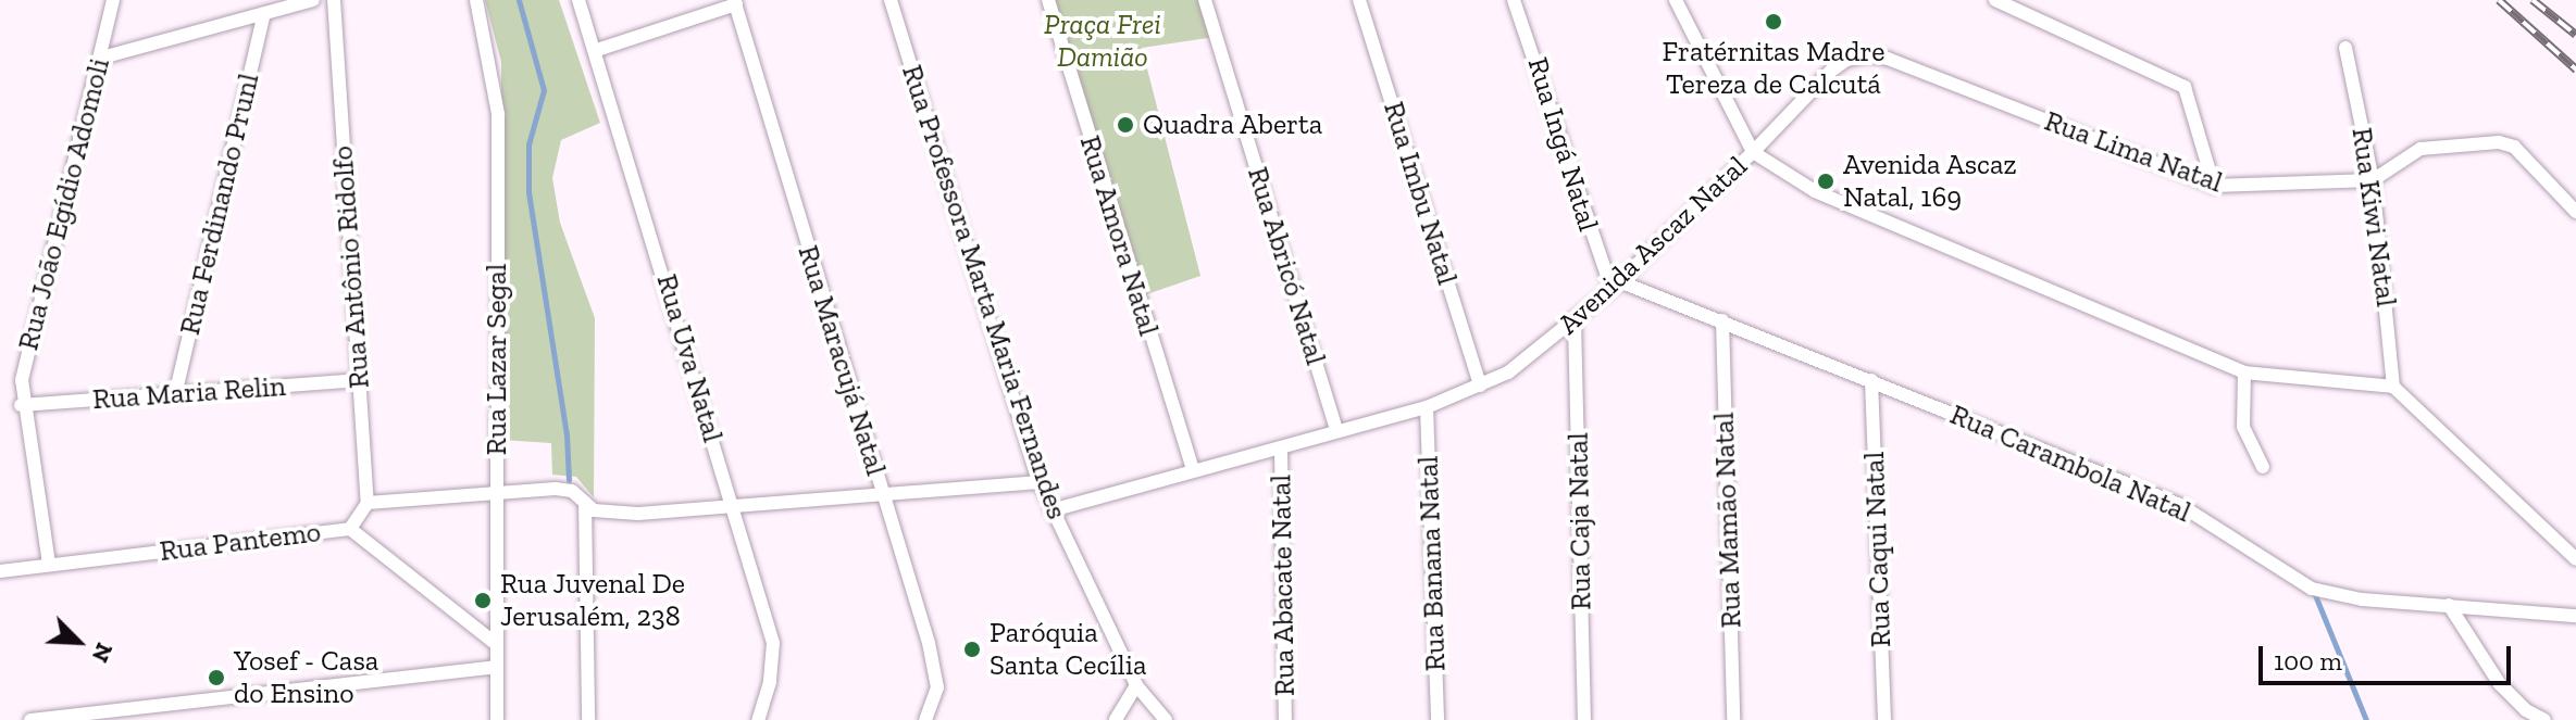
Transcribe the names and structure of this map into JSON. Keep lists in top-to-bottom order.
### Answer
{
  "streets": {
    "street": [
      "Rua Ingá Natal",
      "Rua Lima Natal",
      "Rua Imbu Natal",
      "Rua João Egídio Adomoli",
      "Rua Ferdinando Prunl",
      "Rua Kiwi Natal",
      "Rua Amora Natal",
      "Avenida Ascaz Natal",
      "Rua Abricó Natal",
      "Rua Antônio Ridolfo",
      "Rua Professora Marta Maria Fernandes",
      "Rua Uva Natal",
      "Rua Lazar Segal",
      "Rua Maracujá Natal",
      "Rua Maria Relin",
      "Rua Carambola Natal",
      "Rua Mamão Natal",
      "Rua Caja Natal",
      "Rua Pantemo",
      "Rua Caqui Natal",
      "Rua Banana Natal",
      "Rua Abacate Natal"
    ]
  },
  "crossings": [
    ["Rua Ingá Natal", "Avenida Ascaz Natal"],
    ["Rua Ingá Natal", "Rua Carambola Natal"],
    ["Rua Lima Natal", "Rua Kiwi Natal"],
    ["Rua Lima Natal", "Avenida Ascaz Natal"],
    ["Rua Imbu Natal", "Avenida Ascaz Natal"],
    ["Rua João Egídio Adomoli", "Rua Maria Relin"],
    ["Rua João Egídio Adomoli", "Rua Pantemo"],
    ["Rua Ferdinando Prunl", "Rua Maria Relin"],
    ["Rua Kiwi Natal", "Avenida Ascaz Natal"],
    ["Rua Amora Natal", "Avenida Ascaz Natal"],
    ["Avenida Ascaz Natal", "Rua Abricó Natal"],
    ["Avenida Ascaz Natal", "Rua Professora Marta Maria Fernandes"],
    ["Avenida Ascaz Natal", "Rua Carambola Natal"],
    ["Avenida Ascaz Natal", "Rua Caja Natal"],
    ["Avenida Ascaz Natal", "Rua Banana Natal"],
    ["Avenida Ascaz Natal", "Rua Abacate Natal"],
    ["Rua Antônio Ridolfo", "Rua Maria Relin"],
    ["Rua Lazar Segal", "Rua Pantemo"],
    ["Rua Carambola Natal", "Rua Mamão Natal"],
    ["Rua Carambola Natal", "Rua Caqui Natal"]
  ],
  "parks": ["Praça Frei Damião"],
  "places": [
    "Fratérnitas Madre Tereza de Calcutá",
    "Quadra Aberta",
    "Avenida Ascaz Natal, 169",
    "Rua Juvenal De Jerusalém, 238",
    "Paróquia Santa Cecília",
    "Yosef - Casa do Ensino"
  ],
  "scale_bar": "100 m",
  "north": "bottom right"
}
